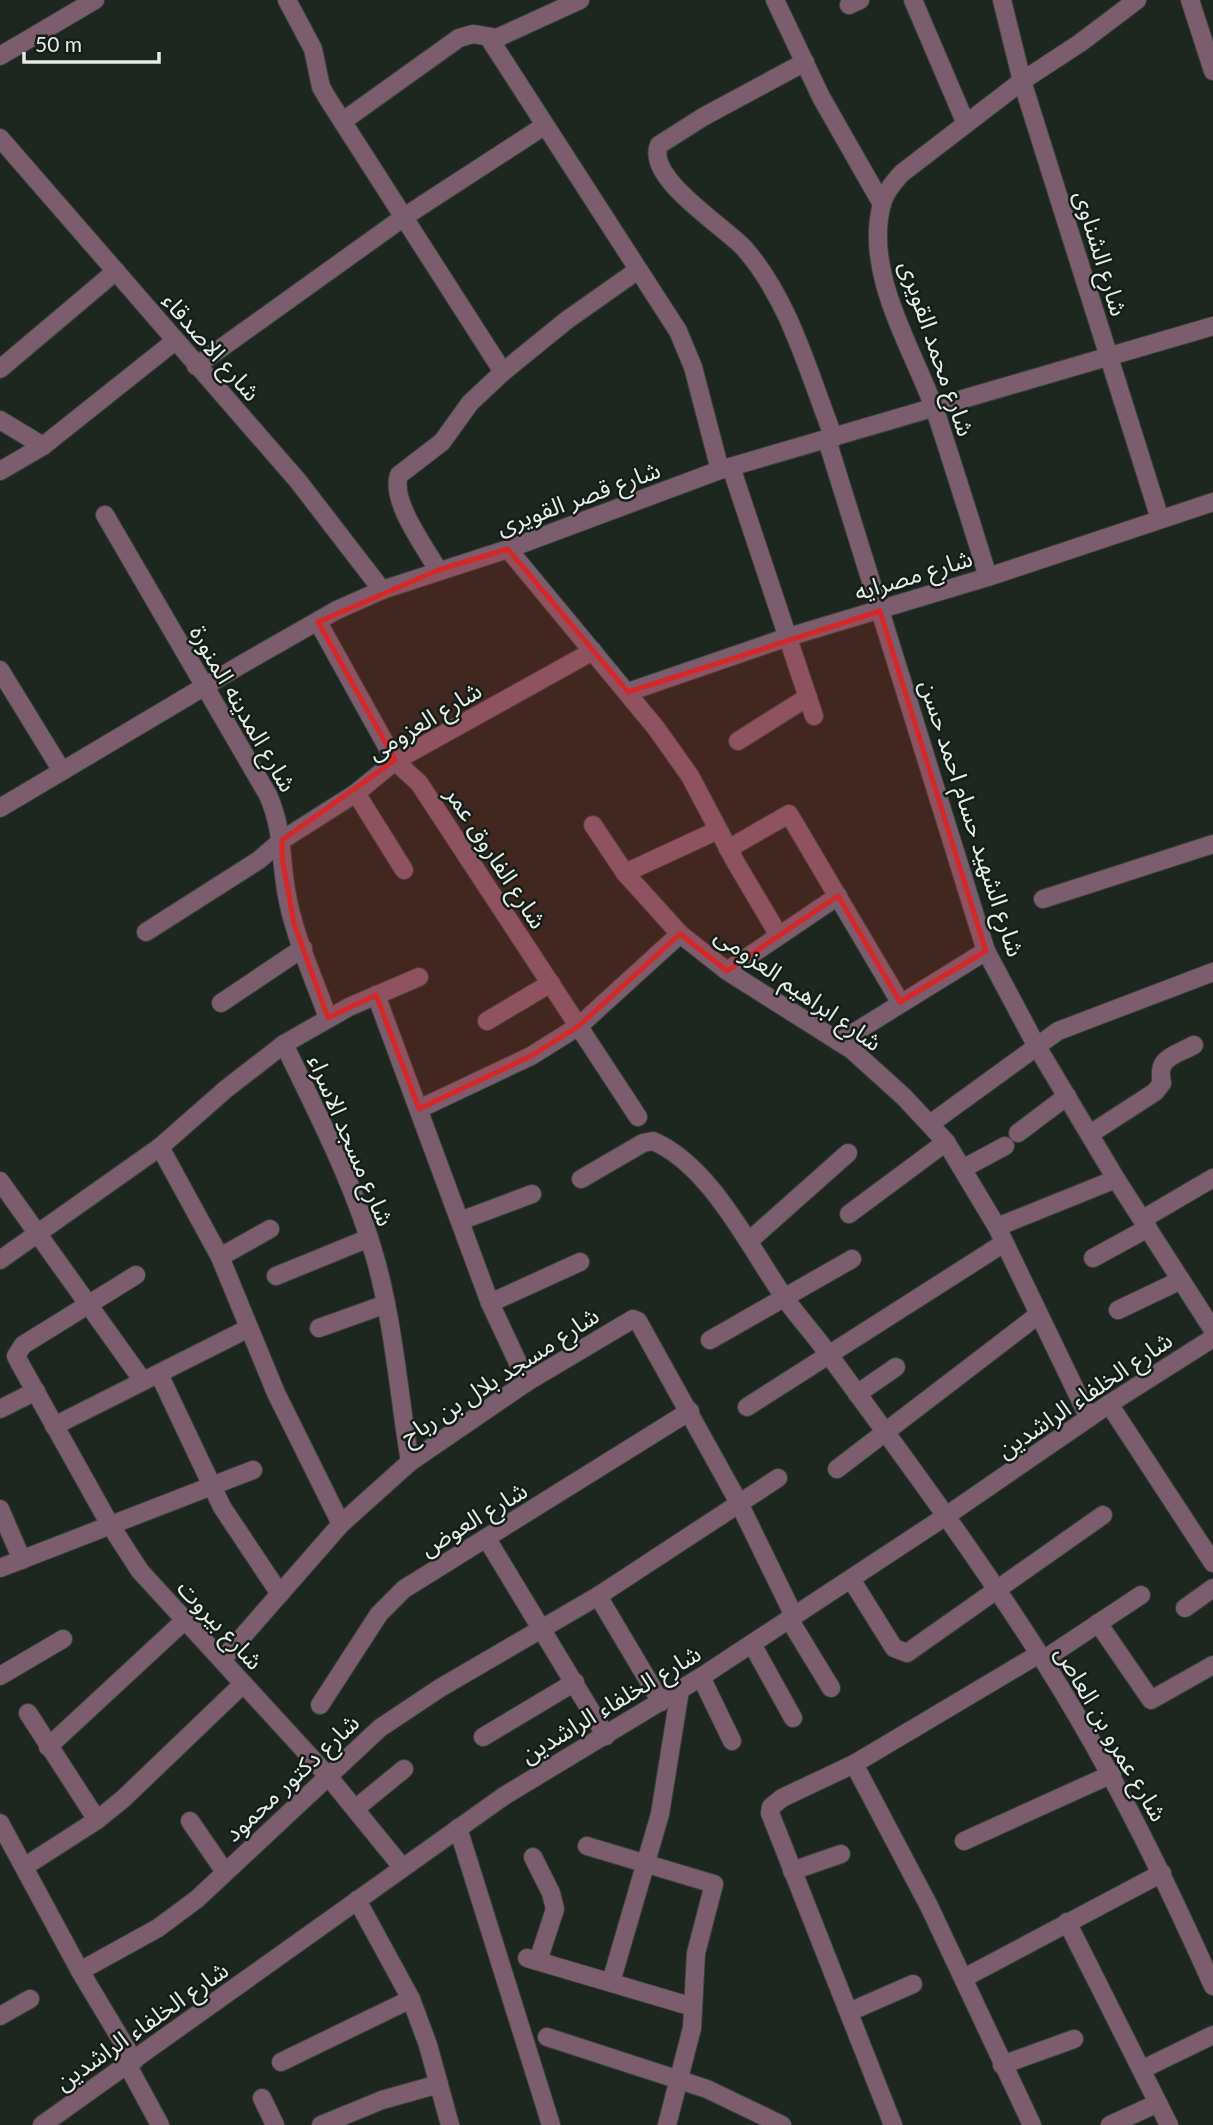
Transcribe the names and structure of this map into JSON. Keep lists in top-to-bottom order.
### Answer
{
  "streets": {
    "street": [
      "شارع الشناوى",
      "شارع الاصدقاء",
      "شارع محمد القويرى",
      "شارع قصر القويرى",
      "شارع مصرايه",
      "شارع المدينه المنورة",
      "شارع العزومى",
      "شارع الشهيد حسام احمد حسن",
      "شارع الفاروق عمر",
      "شارع ابراهيم العزومى",
      "شارع مسجد الاسراء",
      "شارع مسجد بلال بن رباح",
      "شارع الخلفاء الراشدين",
      "شارع العوض",
      "شارع بيروت",
      "شارع عمرو بن العاص",
      "شارع دكتور محمود"
    ]
  },
  "crossings": [
    ["شارع الشناوى", "شارع قصر القويرى"],
    ["شارع الشناوى", "شارع مصرايه"],
    ["شارع الاصدقاء", "شارع قصر القويرى"],
    ["شارع محمد القويرى", "شارع قصر القويرى"],
    ["شارع محمد القويرى", "شارع مصرايه"],
    ["شارع قصر القويرى", "شارع المدينه المنورة"],
    ["شارع قصر القويرى", "شارع الشهيد حسام احمد حسن"],
    ["شارع قصر القويرى", "شارع الفاروق عمر"],
    ["شارع مصرايه", "شارع الشهيد حسام احمد حسن"],
    ["شارع المدينه المنورة", "شارع العزومى"],
    ["شارع العزومى", "شارع الفاروق عمر"],
    ["شارع الشهيد حسام احمد حسن", "شارع الخلفاء الراشدين"],
    ["شارع ابراهيم العزومى", "شارع الخلفاء الراشدين"],
    ["شارع مسجد الاسراء", "شارع مسجد بلال بن رباح"],
    ["شارع مسجد بلال بن رباح", "شارع العوض"],
    ["شارع مسجد بلال بن رباح", "شارع بيروت"],
    ["شارع الخلفاء الراشدين", "شارع بيروت"],
    ["شارع الخلفاء الراشدين", "شارع عمرو بن العاص"],
    ["شارع بيروت", "شارع دكتور محمود"]
  ],
  "scale_bar": "50 m"
}
